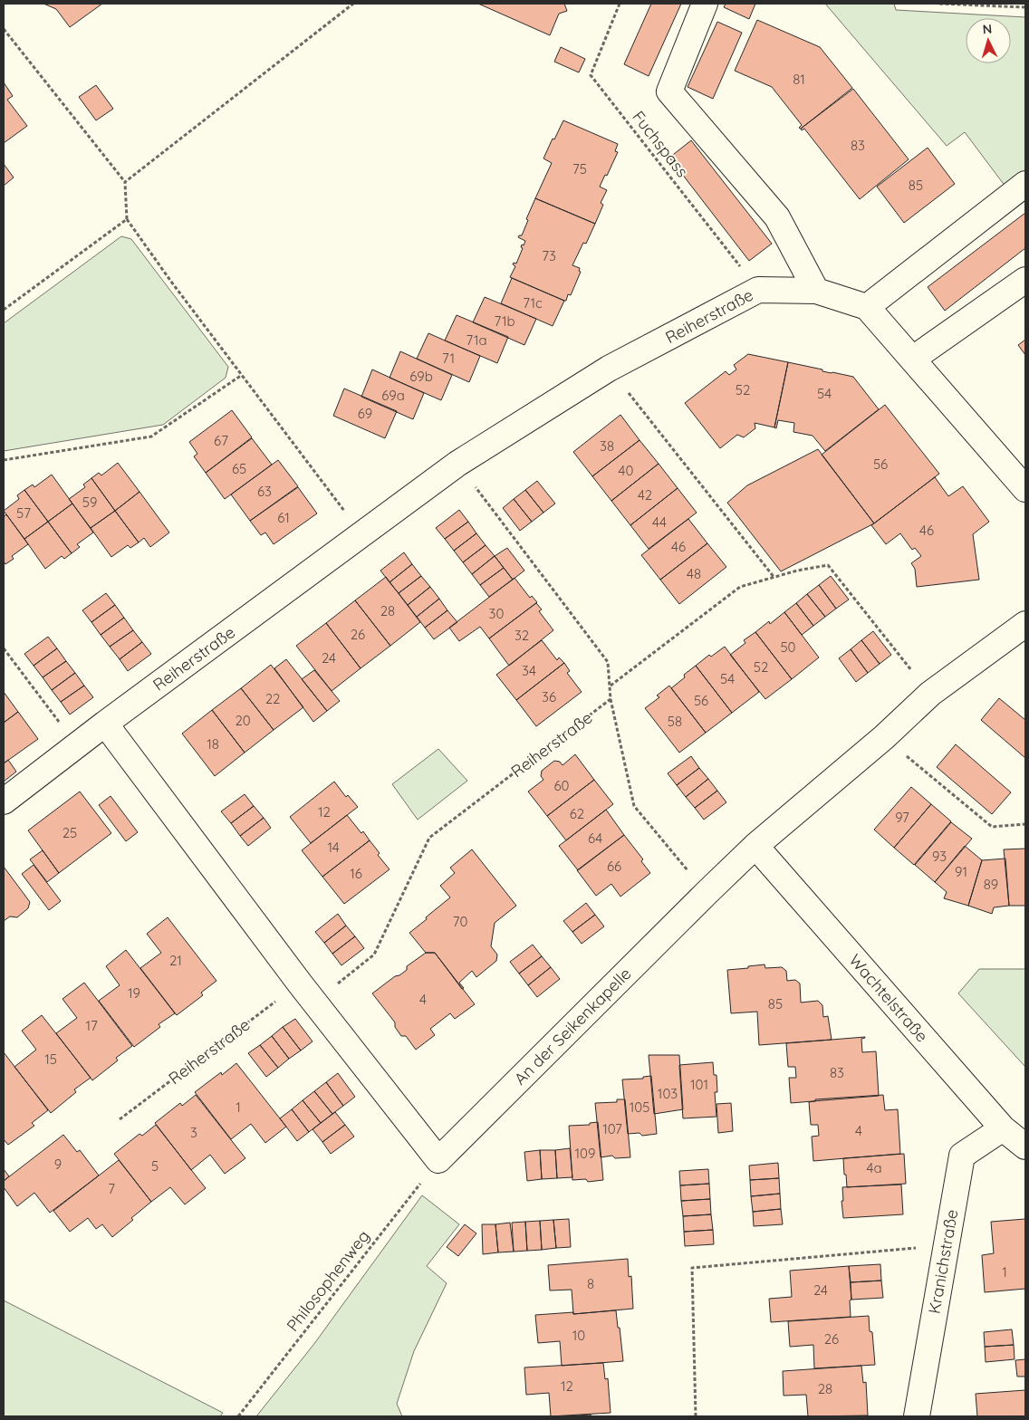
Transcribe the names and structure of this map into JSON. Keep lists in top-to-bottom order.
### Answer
{
  "streets": {
    "street": [
      "Reiherstraße",
      "Wachtelstraße",
      "An der Seikenkapelle",
      "Kranichstraße"
    ],
    "path": ["Fuchspass", "Philosophenweg"]
  },
  "crossings": [
    ["Fuchspass", "Reiherstraße"],
    ["Wachtelstraße", "An der Seikenkapelle"],
    ["Wachtelstraße", "Kranichstraße"],
    ["An der Seikenkapelle", "Philosophenweg"]
  ],
  "house_numbers": [
    "81",
    "83",
    "75",
    "85",
    "73",
    "71c",
    "71b",
    "71a",
    "71",
    "69b",
    "52",
    "54",
    "69a",
    "69",
    "67",
    "38",
    "56",
    "65",
    "40",
    "63",
    "42",
    "59",
    "57",
    "61",
    "44",
    "46",
    "46",
    "48",
    "28",
    "30",
    "26",
    "32",
    "50",
    "24",
    "52",
    "34",
    "54",
    "36",
    "22",
    "56",
    "20",
    "58",
    "18",
    "60",
    "12",
    "62",
    "97",
    "25",
    "64",
    "14",
    "93",
    "66",
    "91",
    "16",
    "89",
    "70",
    "21",
    "19",
    "4",
    "85",
    "17",
    "15",
    "83",
    "101",
    "103",
    "1",
    "105",
    "107",
    "4",
    "3",
    "109",
    "9",
    "5",
    "4a",
    "7",
    "1",
    "8",
    "24",
    "10",
    "26",
    "12",
    "28"
  ],
  "north": "top"
}
